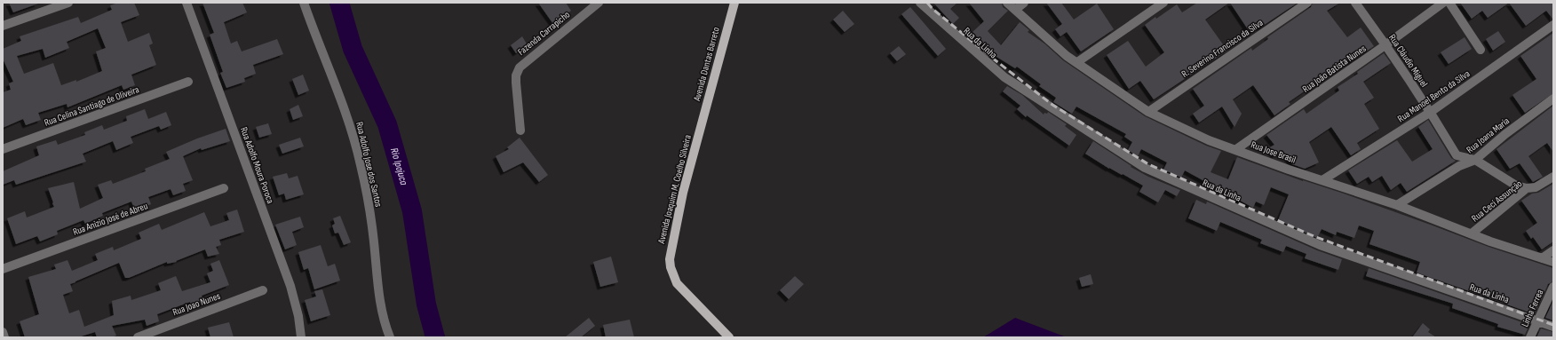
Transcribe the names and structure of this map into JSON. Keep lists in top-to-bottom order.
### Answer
{
  "streets": {
    "main road": ["Avenida Dantas Barreto", "Avenida Joaquim M. Coelho Silveira"],
    "street": [
      "Fazenda Carrapicho",
      "Rua da Linha",
      "R. Severino Francisco da Silva",
      "Rua Cláudio Miguel",
      "Rua João Batista Nunes",
      "Rua Manoel Bento da Silva",
      "Rua Celina Santiago de Oliveira",
      "Rua Joana Maria",
      "Rua Jose Brasil",
      "Rua Adolfo Jose dos Santos",
      "Rua Adolfo Moura Poroca",
      "Rua Ceci Assunção",
      "Rua Anizio José de Abreu",
      "Rua Joao Nunes",
      "Linha Ferrea"
    ]
  },
  "crossings": [
    ["Rua da Linha", "Linha Ferrea"],
    ["R. Severino Francisco da Silva", "Rua Jose Brasil"],
    ["Rua Cláudio Miguel", "Rua João Batista Nunes"],
    ["Rua Cláudio Miguel", "Rua Manoel Bento da Silva"],
    ["Rua Cláudio Miguel", "Rua Joana Maria"],
    ["Rua Cláudio Miguel", "Rua Ceci Assunção"],
    ["Avenida Dantas Barreto", "Avenida Joaquim M. Coelho Silveira"],
    ["Rua João Batista Nunes", "Rua Jose Brasil"],
    ["Rua Manoel Bento da Silva", "Rua Jose Brasil"],
    ["Rua Joana Maria", "Rua Jose Brasil"],
    ["Rua Jose Brasil", "Rua Ceci Assunção"]
  ],
  "water": ["Rio Ipojuca"]
}
